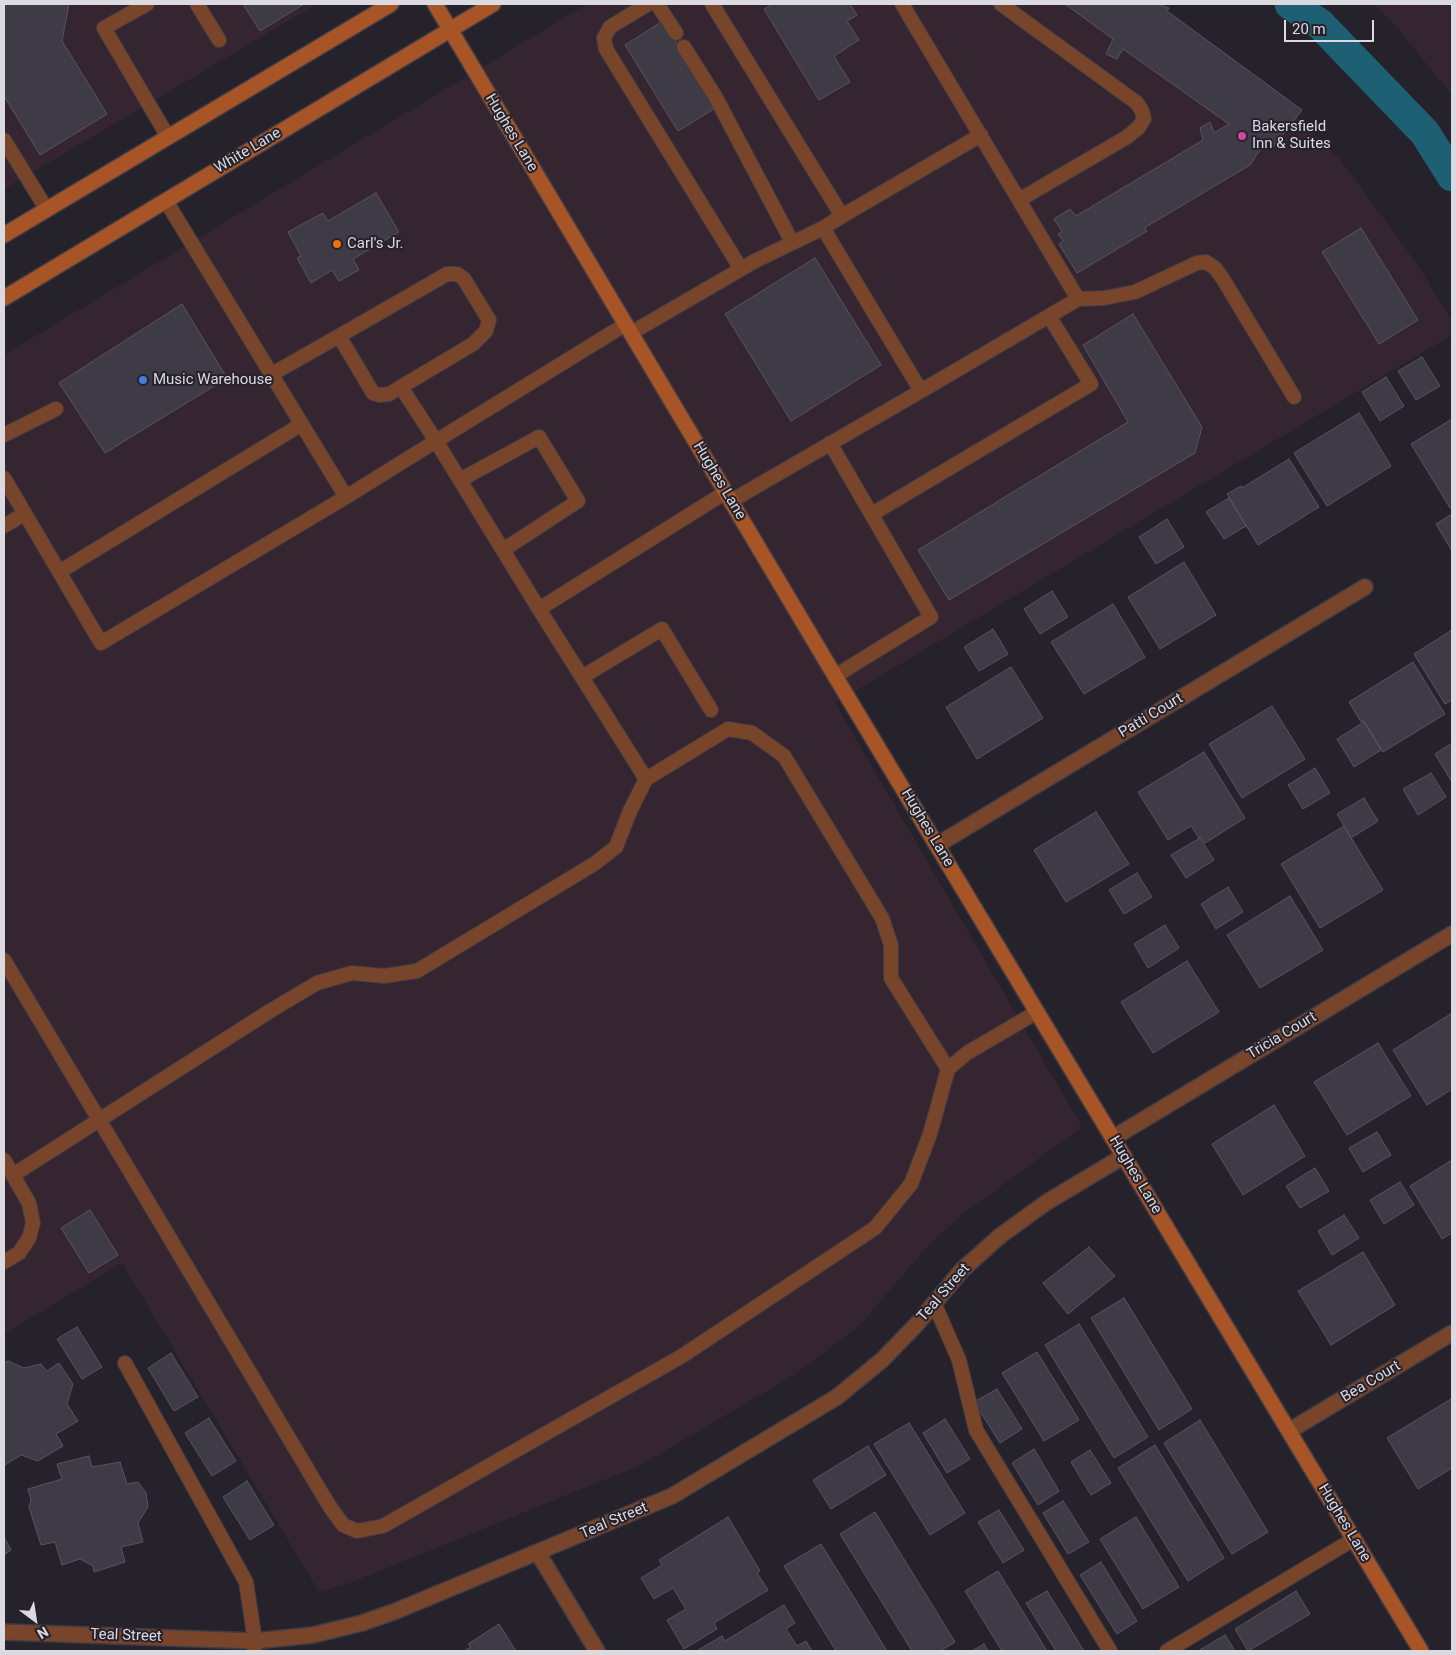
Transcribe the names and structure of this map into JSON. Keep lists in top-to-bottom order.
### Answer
{
  "streets": {
    "street": [
      "Hughes Lane",
      "White Lane",
      "Patti Court",
      "Tricia Court",
      "Teal Street",
      "Bea Court"
    ]
  },
  "crossings": [
    ["Hughes Lane", "White Lane"],
    ["Hughes Lane", "Patti Court"],
    ["Hughes Lane", "Tricia Court"],
    ["Hughes Lane", "Teal Street"],
    ["Hughes Lane", "Bea Court"]
  ],
  "places": ["Bakersfield Inn & Suites", "Carl's Jr.", "Music Warehouse"],
  "scale_bar": "20 m",
  "north": "bottom right"
}
